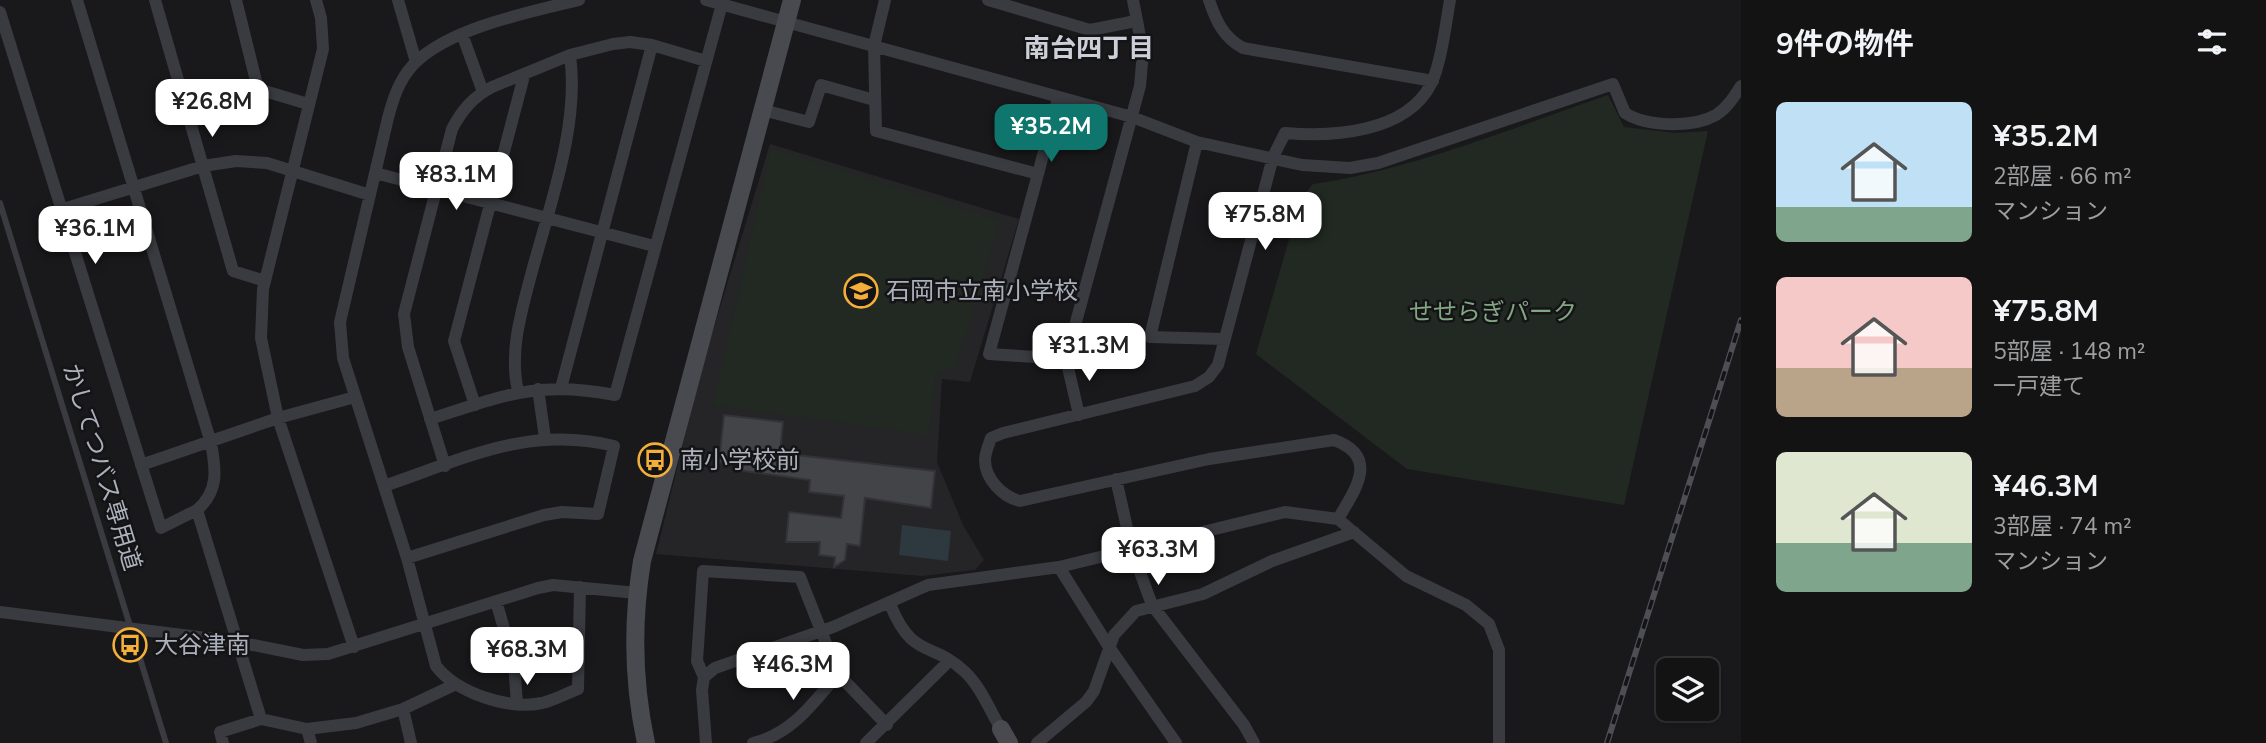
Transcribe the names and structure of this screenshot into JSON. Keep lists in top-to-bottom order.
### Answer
{
  "streets": {
    "lane": ["かしてつバス専用道"]
  },
  "districts": ["南台四丁目"],
  "parks": ["せせらぎパーク"],
  "places": {
    "school or university": ["石岡市立南小学校"],
    "bus stop": ["南小学校前", "大谷津南"]
  },
  "page": {
    "heading": "9件の物件",
    "price": [
      "¥26.8M",
      "¥35.2M",
      "¥83.1M",
      "¥75.8M",
      "¥36.1M",
      "¥31.3M",
      "¥63.3M",
      "¥68.3M",
      "¥46.3M"
    ],
    "list": [
      {
        "name": "¥35.2M",
        "note": "2部屋 · 66 m² · マンション"
      },
      {
        "name": "¥75.8M",
        "note": "5部屋 · 148 m² · 一戸建て"
      },
      {
        "name": "¥46.3M",
        "note": "3部屋 · 74 m² · マンション"
      }
    ]
  }
}
